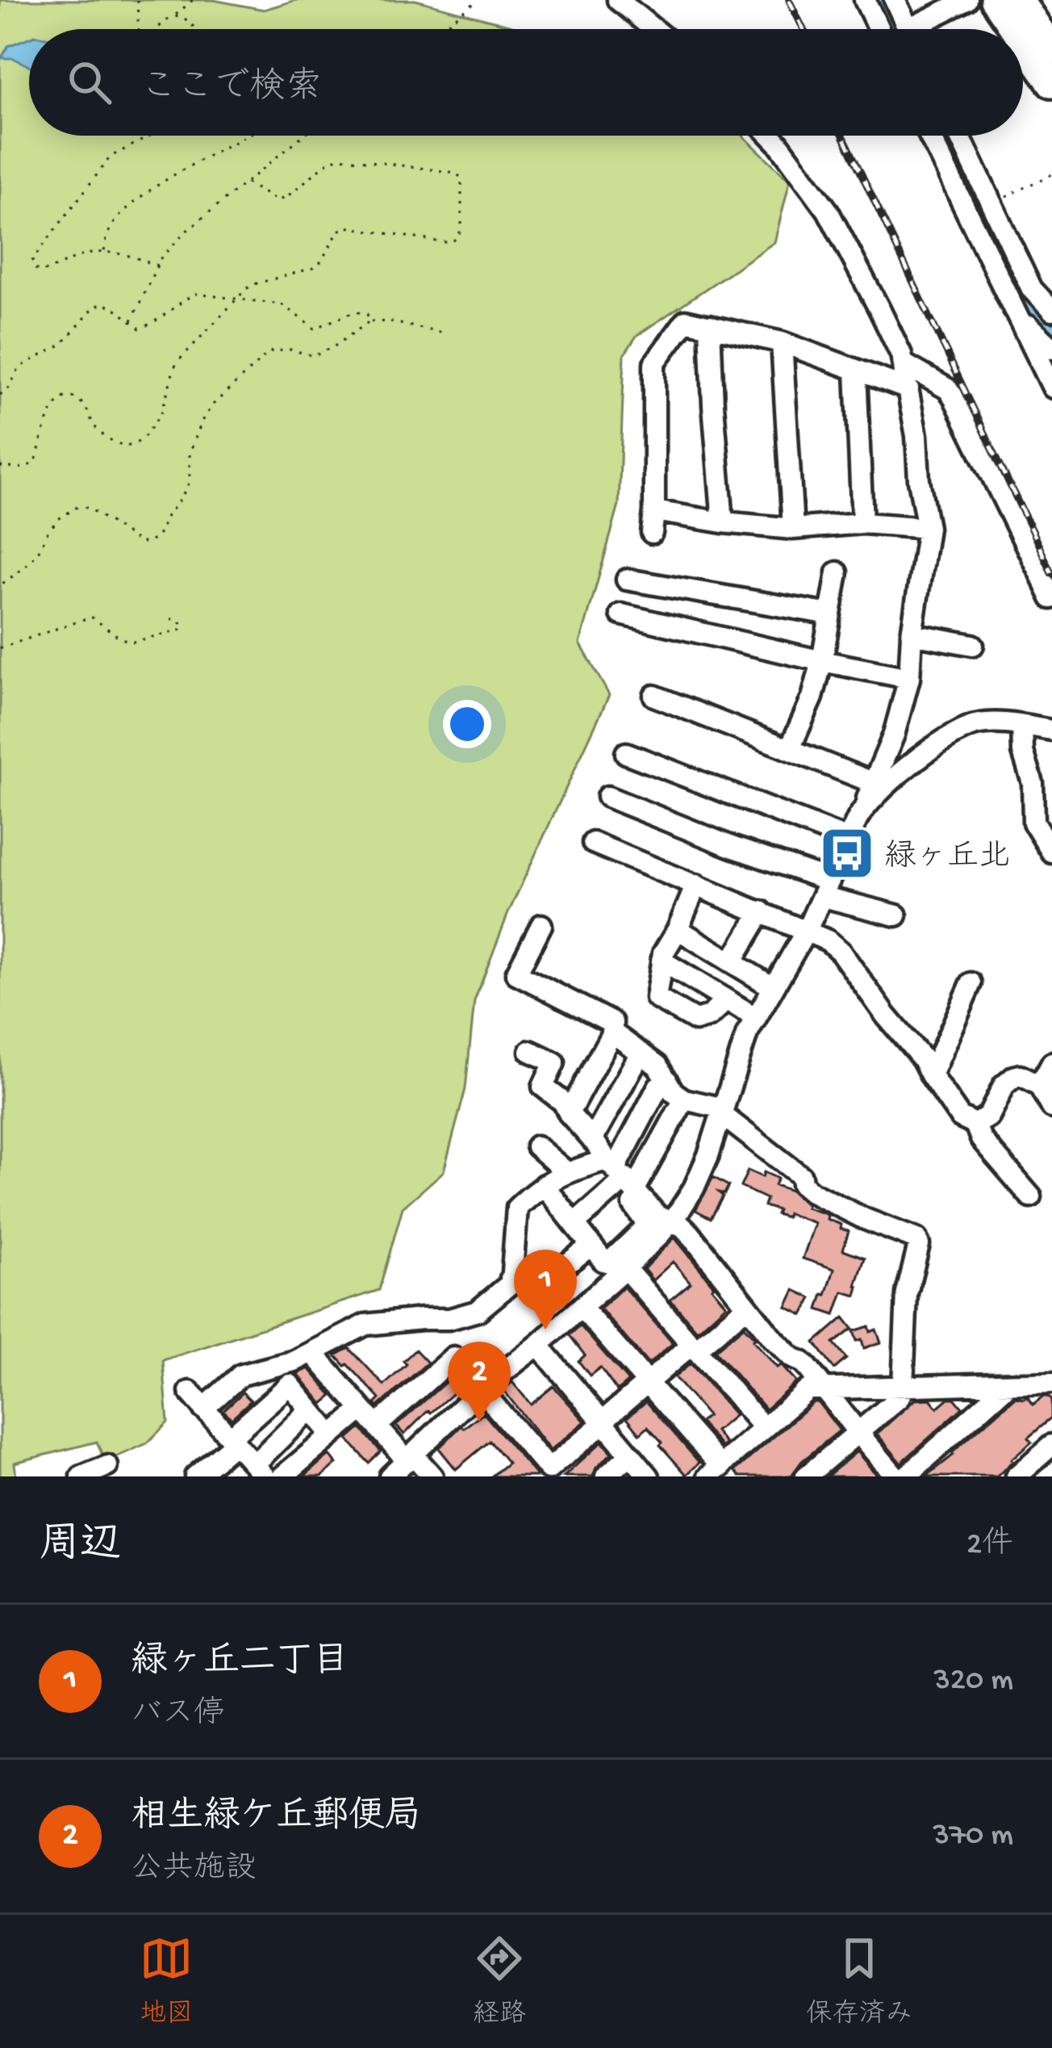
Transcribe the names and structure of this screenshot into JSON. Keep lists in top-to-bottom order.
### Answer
{
  "places": {
    "bus stop": ["緑ヶ丘北"]
  },
  "page": {
    "search": "ここで検索",
    "pins": ["1", "2"],
    "heading": ["周辺", "2件"],
    "list": [
      {
        "mark": "1",
        "name": "緑ヶ丘二丁目",
        "note": "バス停",
        "value": "320 m"
      },
      {
        "mark": "2",
        "name": "相生緑ケ丘郵便局",
        "note": "公共施設",
        "value": "370 m"
      }
    ],
    "nav": ["地図", "経路", "保存済み"]
  }
}
